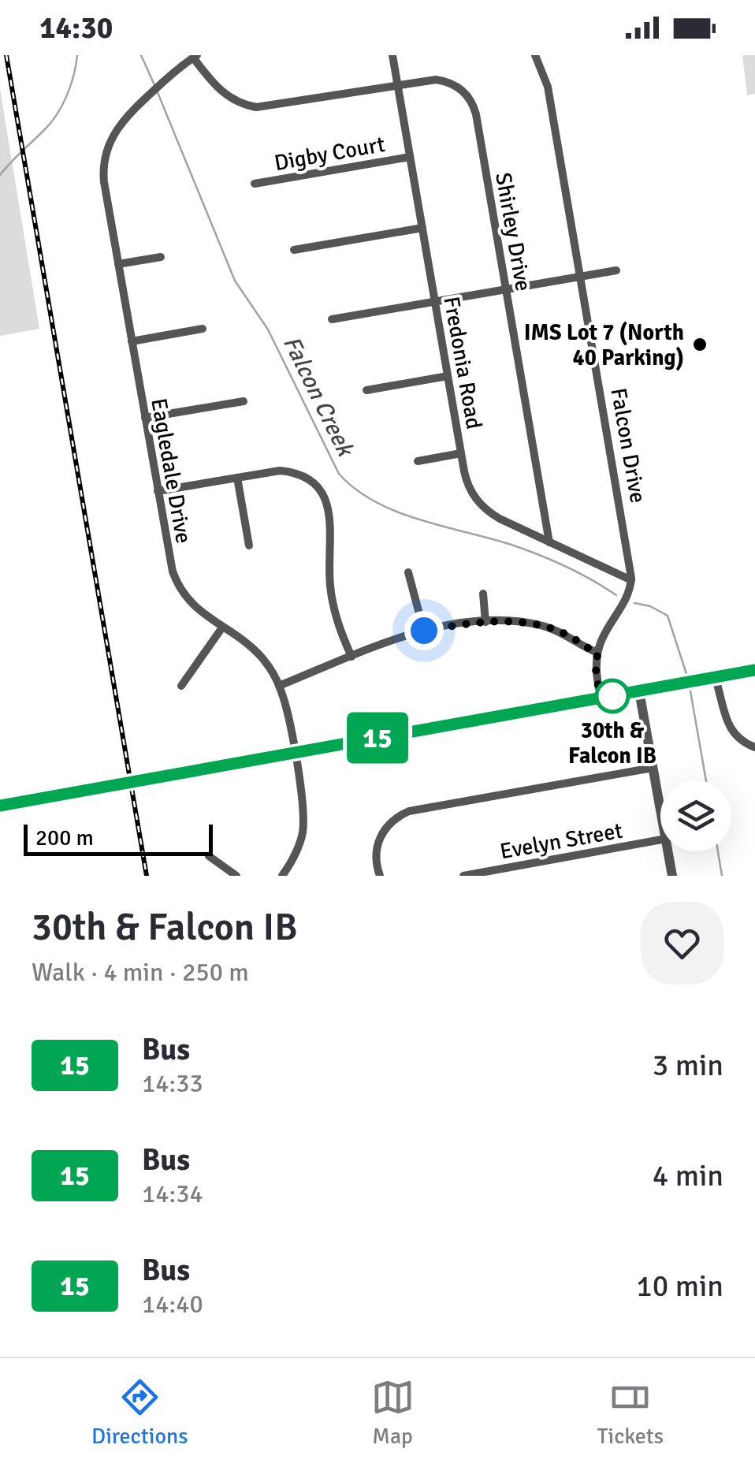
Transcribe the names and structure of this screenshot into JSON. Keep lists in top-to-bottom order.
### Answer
{
  "streets": {
    "street": [
      "Digby Court",
      "Shirley Drive",
      "Fredonia Road",
      "Falcon Drive",
      "Eagledale Drive",
      "Evelyn Street"
    ]
  },
  "crossings": [
    ["Digby Court", "Fredonia Road"],
    ["Shirley Drive", "Fredonia Road"],
    ["Shirley Drive", "Eagledale Drive"],
    ["Fredonia Road", "Falcon Drive"]
  ],
  "water": ["Falcon Creek"],
  "places": ["IMS Lot 7 (North 40 Parking)", "30th & Falcon IB"],
  "lines": ["bus line 15"],
  "scale_bar": "200 m",
  "page": {
    "status": "14:30",
    "on_map": "15",
    "scale": "200 m",
    "heading": ["30th & Falcon IB", "Walk · 4 min · 250 m"],
    "list": [
      {
        "mark": "15",
        "name": "Bus",
        "note": "14:33",
        "value": "3 min"
      },
      {
        "mark": "15",
        "name": "Bus",
        "note": "14:34",
        "value": "4 min"
      },
      {
        "mark": "15",
        "name": "Bus",
        "note": "14:40",
        "value": "10 min"
      }
    ],
    "tabs": ["Directions", "Map", "Tickets"]
  }
}
